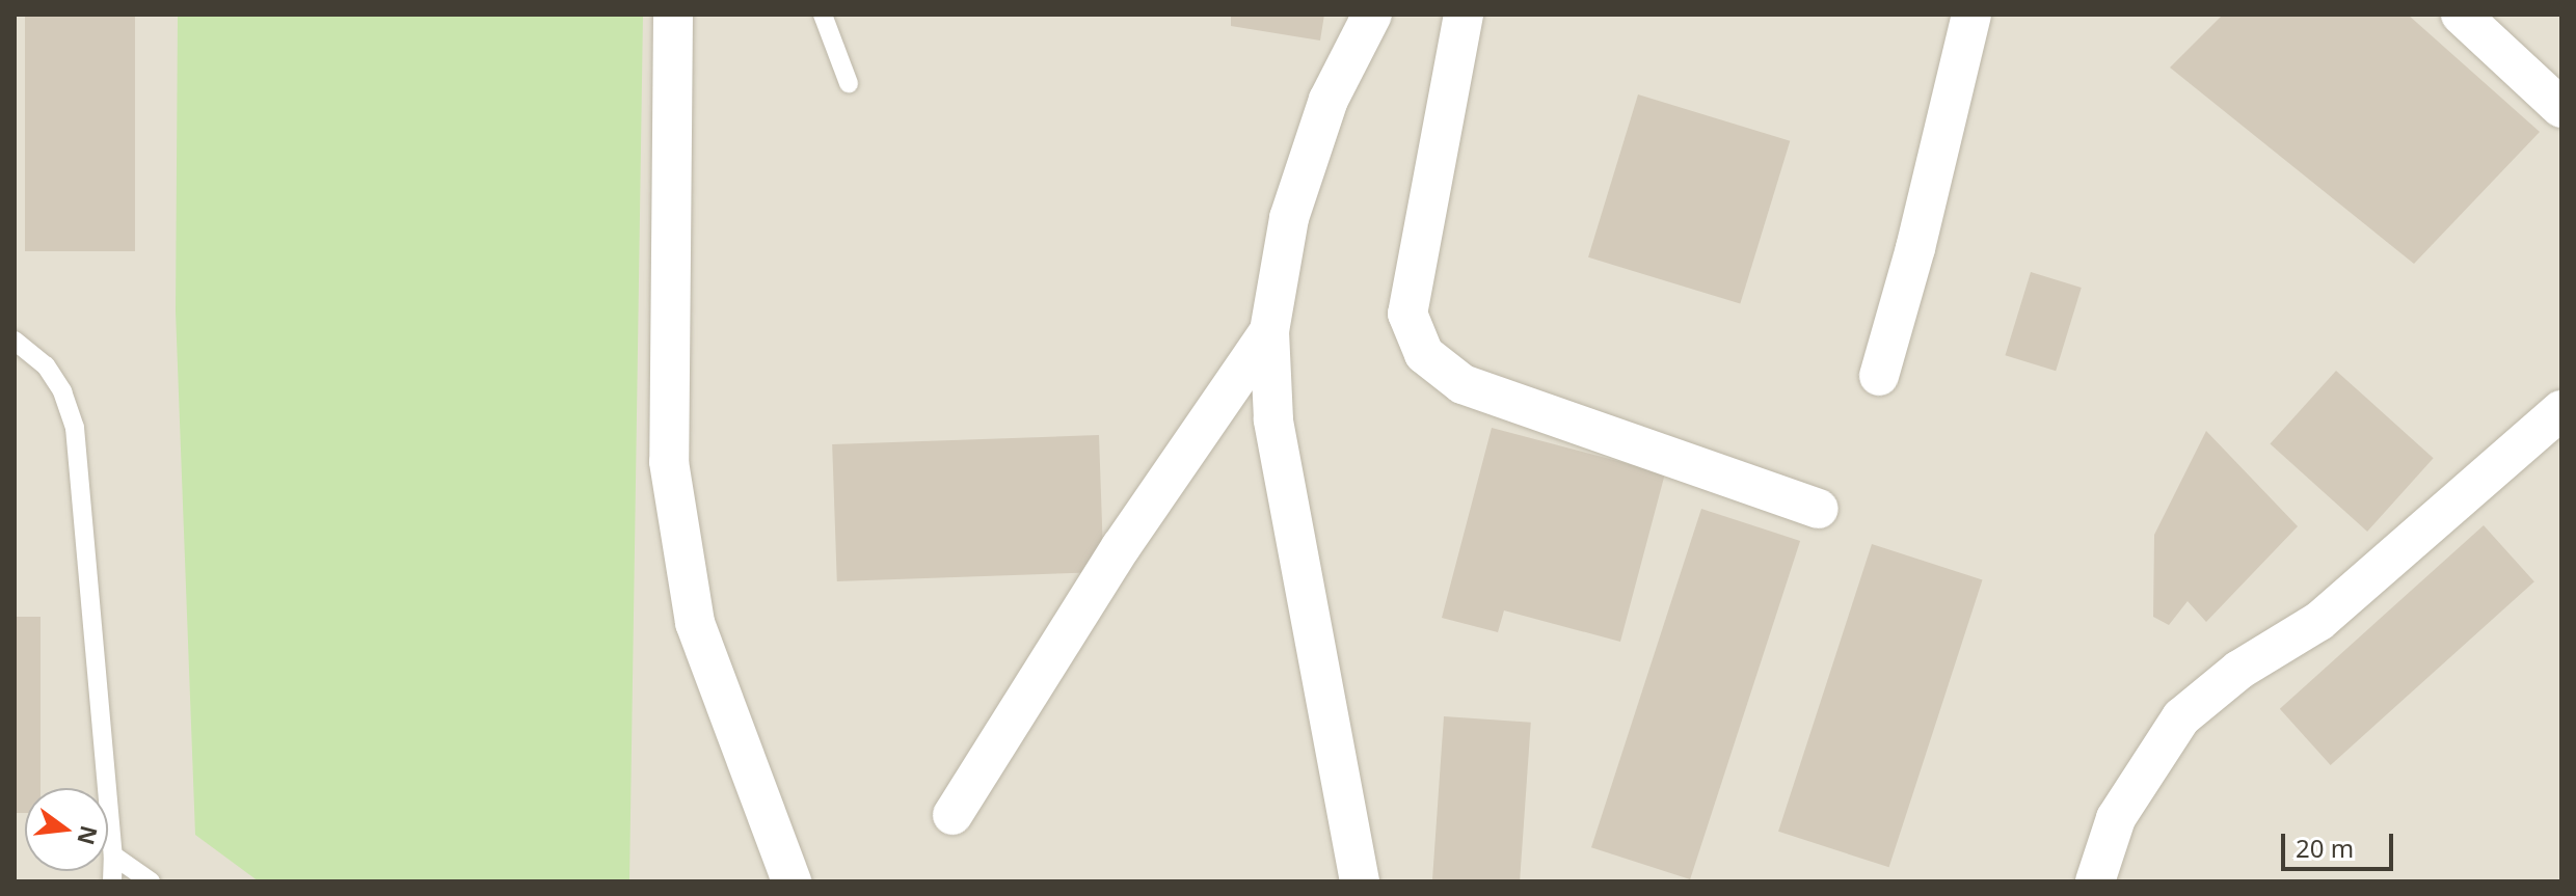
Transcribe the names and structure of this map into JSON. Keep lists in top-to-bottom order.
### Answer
{
  "scale_bar": "20 m",
  "north": "right"
}
